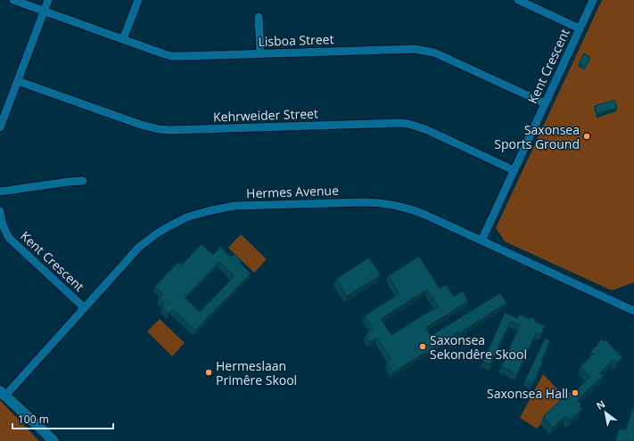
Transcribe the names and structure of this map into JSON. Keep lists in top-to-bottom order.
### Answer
{
  "streets": {
    "street": [
      "Lisboa Street",
      "Kent Crescent",
      "Kehrweider Street",
      "Hermes Avenue"
    ]
  },
  "crossings": [
    ["Lisboa Street", "Kent Crescent"],
    ["Kent Crescent", "Kehrweider Street"],
    ["Kent Crescent", "Hermes Avenue"]
  ],
  "places": [
    "Saxonsea Sports Ground",
    "Saxonsea Sekondêre Skool",
    "Hermeslaan Primêre Skool",
    "Saxonsea Hall"
  ],
  "scale_bar": "100 m",
  "north": "top left"
}
